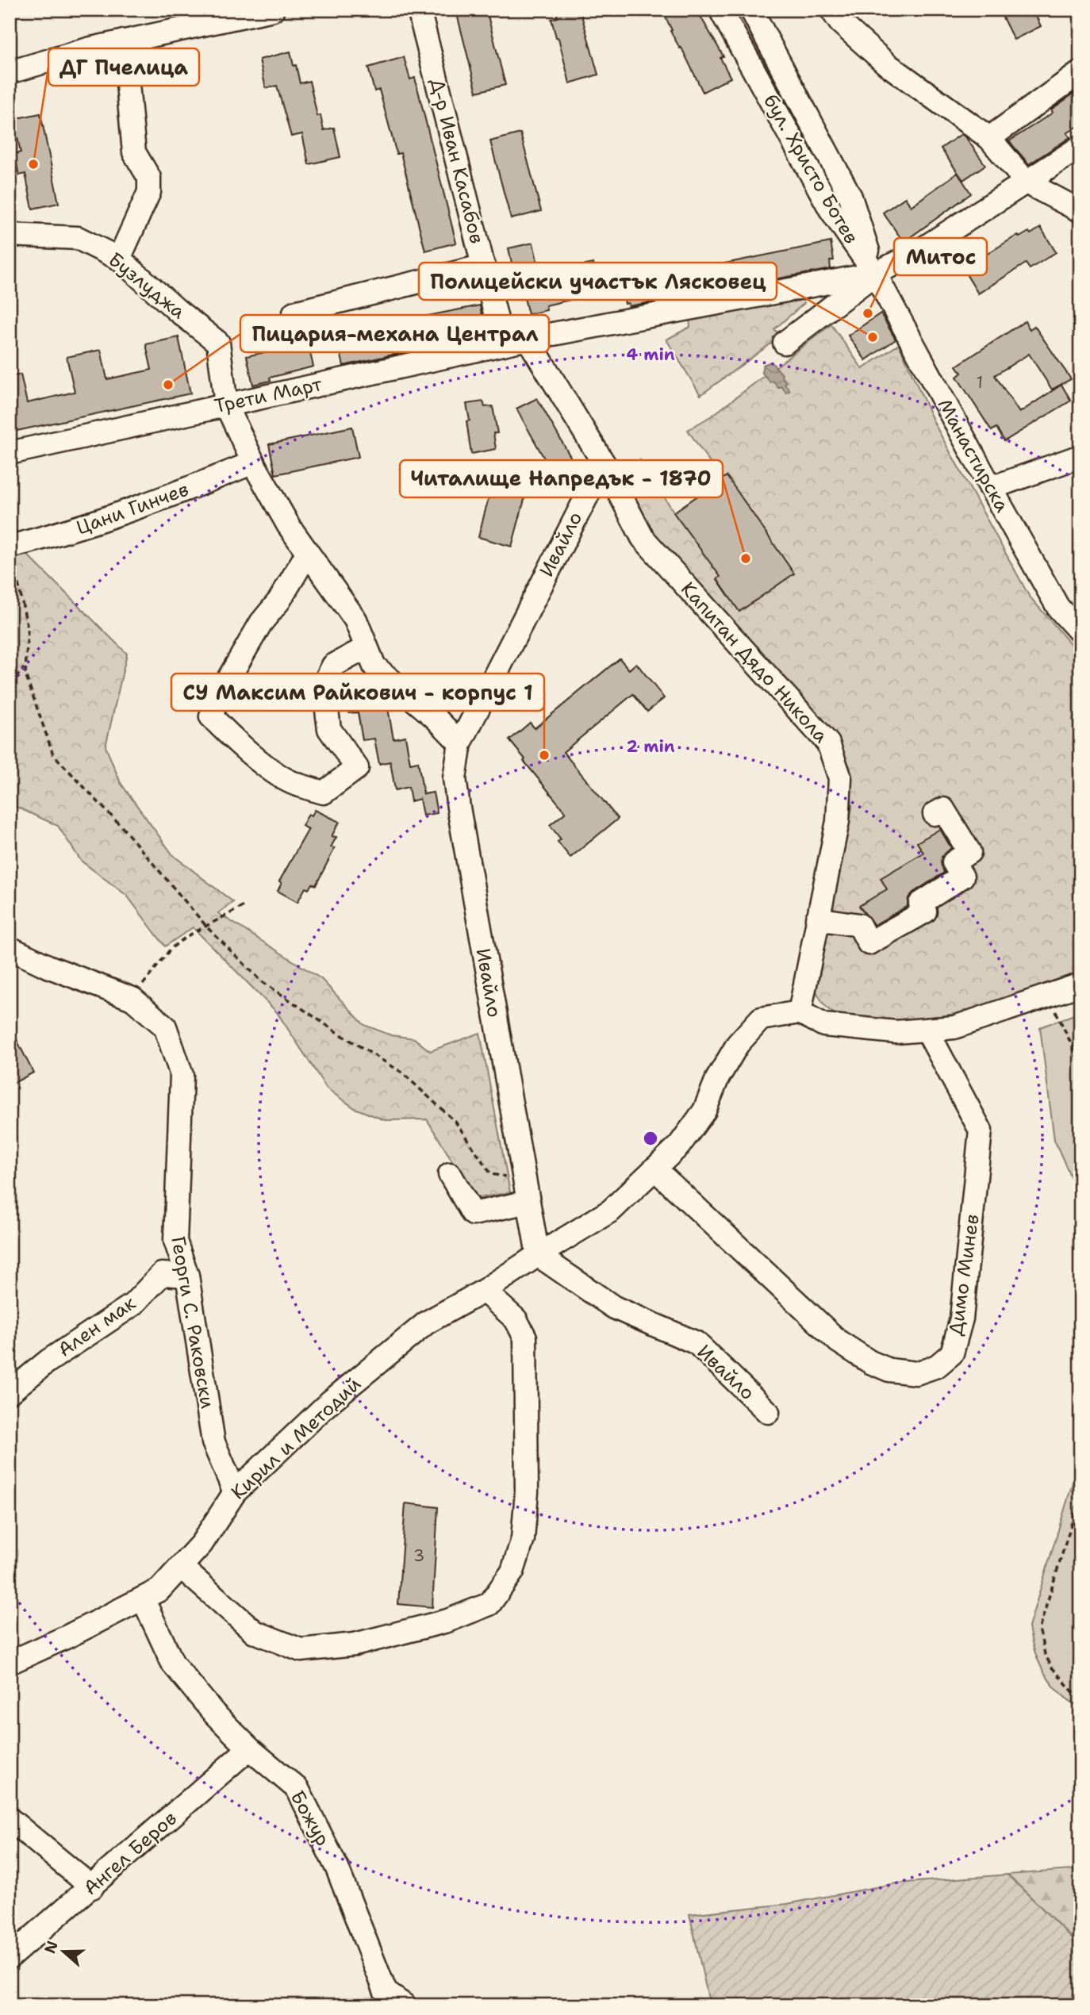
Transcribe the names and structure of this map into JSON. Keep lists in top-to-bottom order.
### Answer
{
  "streets": {
    "street": [
      "Д-р Иван Касабов",
      "бул. Христо Ботев",
      "Бузлуджа",
      "Трети Март",
      "Манастирска",
      "Цани Гинчев",
      "Ивайло",
      "Капитан Дядо Никола",
      "Димо Минев",
      "Георги С. Раковски",
      "Ален мак",
      "Кирил и Методий",
      "Божур",
      "Ангел Беров"
    ]
  },
  "crossings": [
    ["Д-р Иван Касабов", "Трети Март"],
    ["бул. Христо Ботев", "Трети Март"],
    ["бул. Христо Ботев", "Манастирска"],
    ["Бузлуджа", "Трети Март"],
    ["Трети Март", "Манастирска"],
    ["Трети Март", "Капитан Дядо Никола"],
    ["Ивайло", "Капитан Дядо Никола"],
    ["Ивайло", "Кирил и Методий"],
    ["Георги С. Раковски", "Ален мак"],
    ["Георги С. Раковски", "Кирил и Методий"],
    ["Кирил и Методий", "Божур"],
    ["Божур", "Ангел Беров"]
  ],
  "places": [
    "ДГ Пчелица",
    "Митос",
    "Полицейски участък Лясковец",
    "Пицария-механа Централ",
    "Читалище Напредък - 1870",
    "СУ Максим Райкович - корпус 1"
  ],
  "house_numbers": ["1", "3"],
  "north": "left",
  "rings": ["4 min", "2 min"]
}
